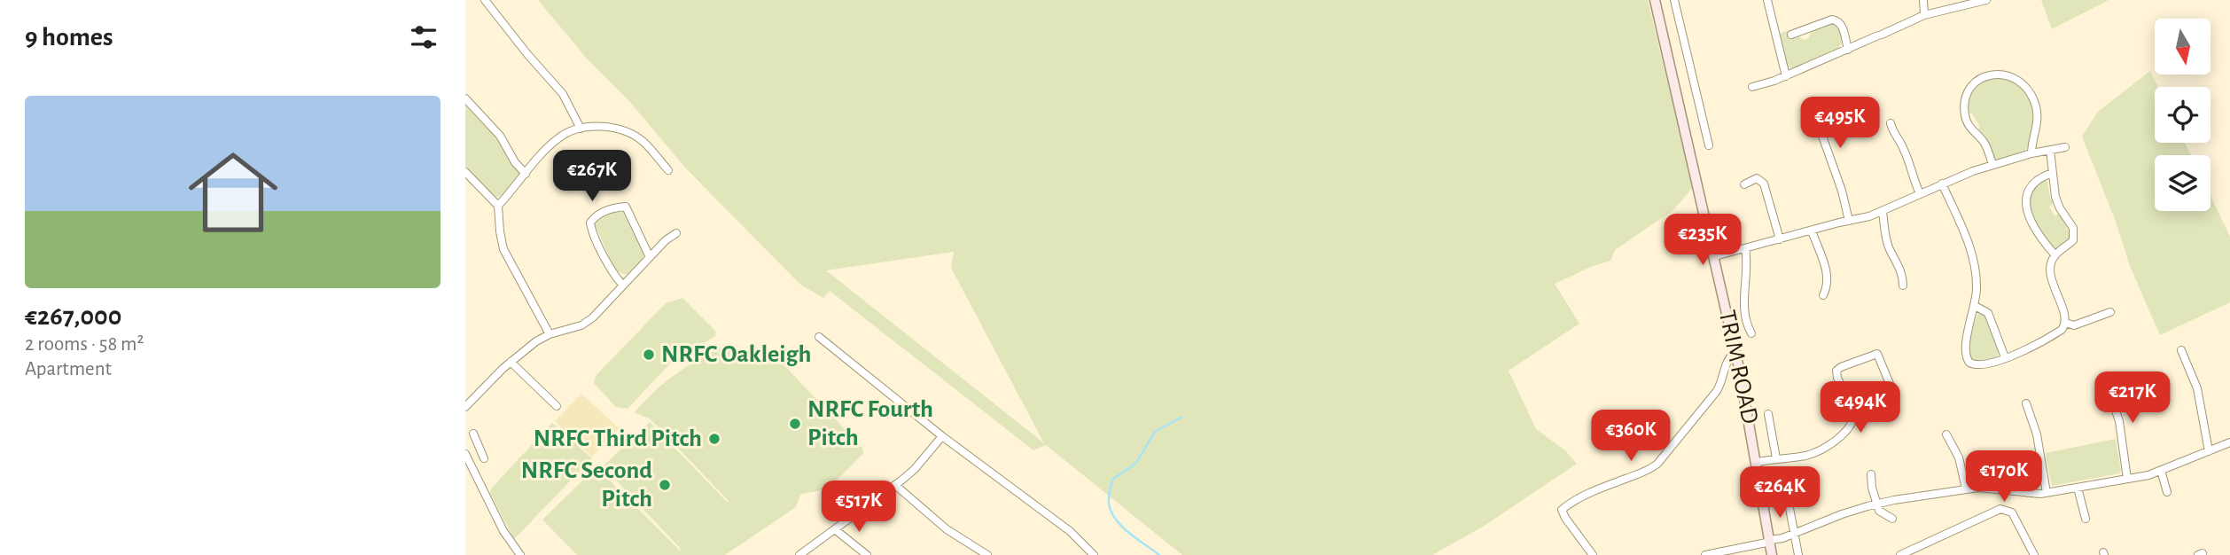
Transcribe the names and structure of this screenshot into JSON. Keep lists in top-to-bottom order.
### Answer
{
  "streets": {
    "main road": ["TRIM ROAD"]
  },
  "places": [
    "NRFC Oakleigh",
    "NRFC Fourth Pitch",
    "NRFC Third Pitch",
    "NRFC Second Pitch"
  ],
  "north": "bottom",
  "page": {
    "heading": "9 homes",
    "list": [
      {
        "name": "€267,000",
        "note": "2 rooms · 58 m² · Apartment"
      }
    ],
    "price": [
      "€495K",
      "€267K",
      "€235K",
      "€217K",
      "€494K",
      "€360K",
      "€170K",
      "€264K",
      "€517K"
    ]
  }
}
